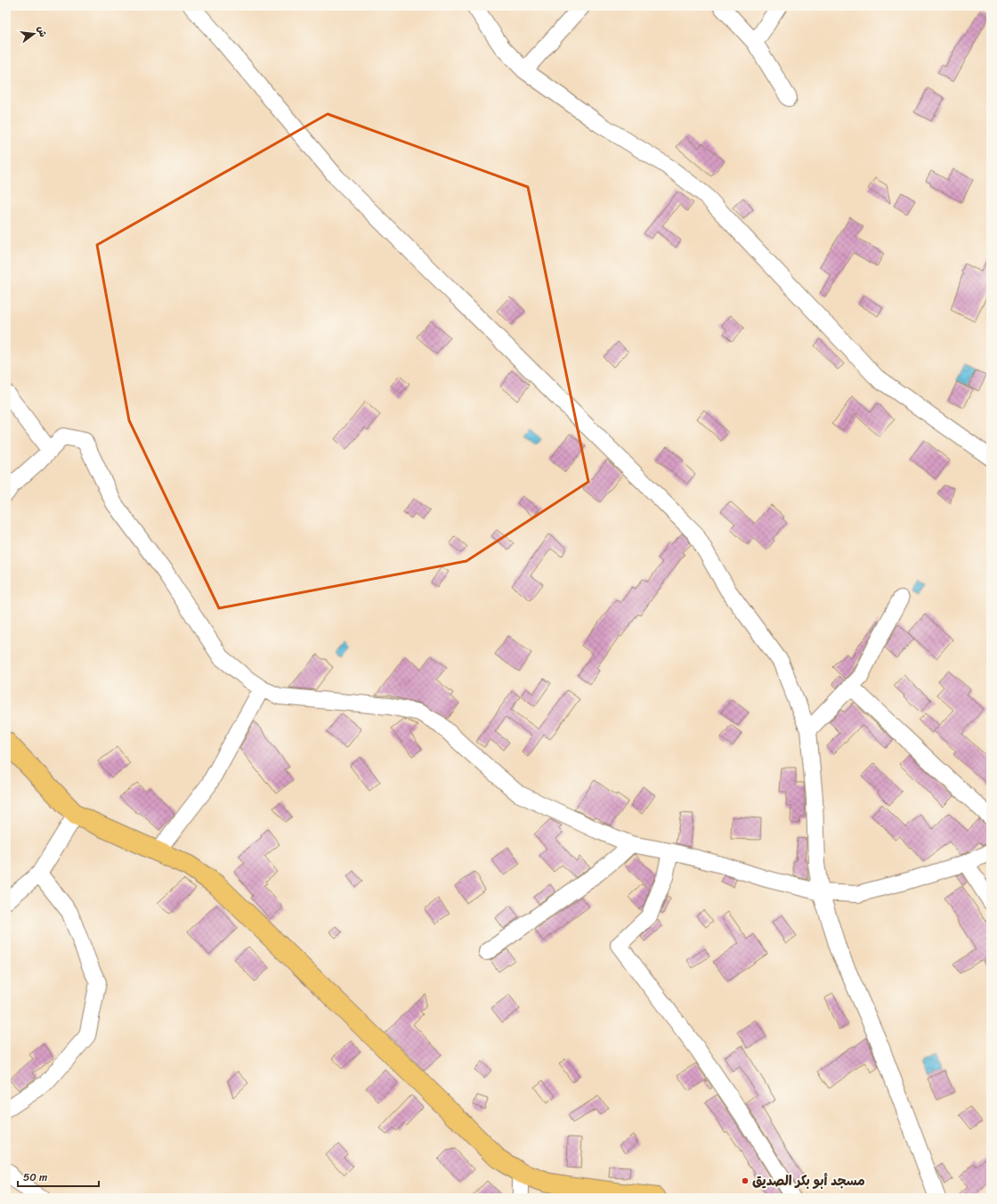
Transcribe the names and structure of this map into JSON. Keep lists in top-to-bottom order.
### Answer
{
  "places": ["مسجد أبو بكر الصديق"],
  "scale_bar": "50 m",
  "north": "right"
}
